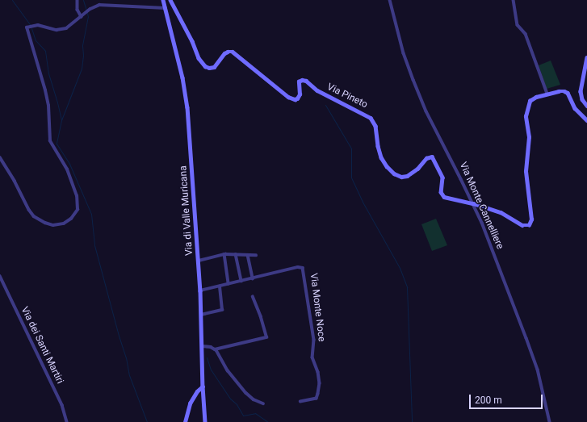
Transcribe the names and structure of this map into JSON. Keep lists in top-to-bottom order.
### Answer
{
  "streets": {
    "street": [
      "Via Pineto",
      "Via Monte Cannelliere",
      "Via di Valle Muricana",
      "Via Monte Noce",
      "Via dei Santi Martiri"
    ]
  },
  "crossings": [
    ["Via Pineto", "Via Monte Cannelliere"],
    ["Via di Valle Muricana", "Via Monte Noce"]
  ],
  "scale_bar": "200 m"
}
